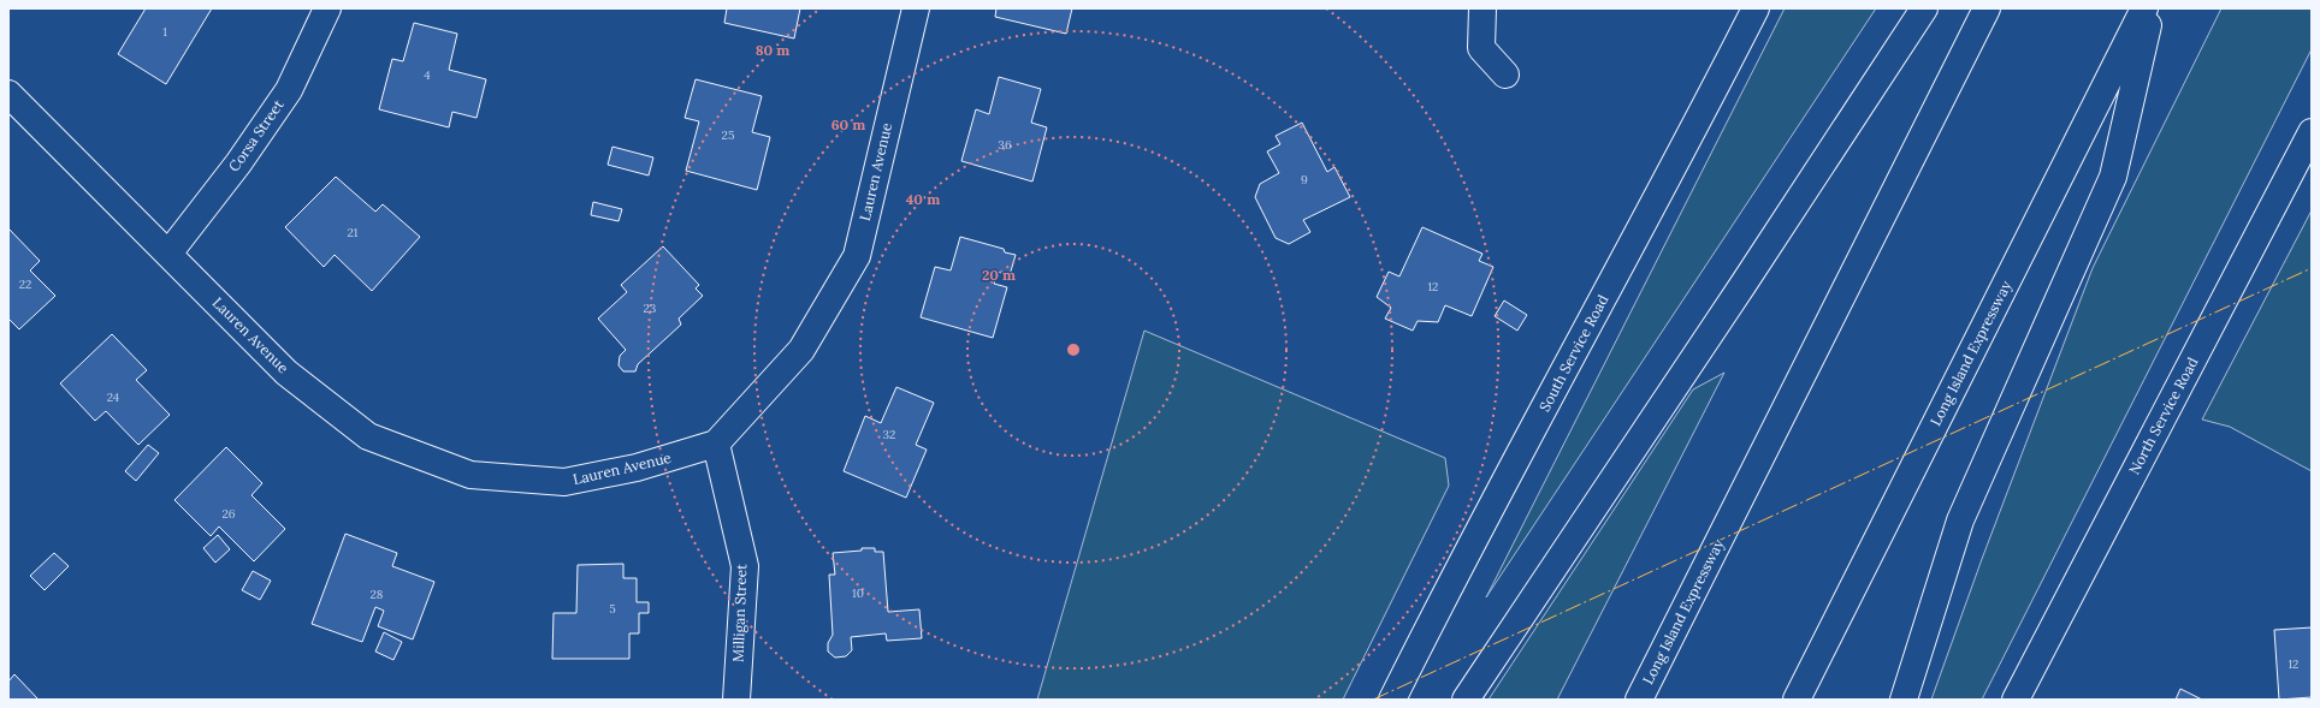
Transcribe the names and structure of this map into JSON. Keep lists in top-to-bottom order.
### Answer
{
  "streets": {
    "main road": [
      "Corsa Street",
      "Lauren Avenue",
      "South Service Road",
      "Long Island Expressway",
      "North Service Road",
      "Milligan Street"
    ]
  },
  "crossings": [
    ["Corsa Street", "Lauren Avenue"],
    ["Lauren Avenue", "Milligan Street"]
  ],
  "house_numbers": [
    "1",
    "4",
    "25",
    "36",
    "9",
    "21",
    "22",
    "12",
    "23",
    "24",
    "32",
    "26",
    "10",
    "28",
    "5",
    "12"
  ],
  "rings": [
    "80 m",
    "60 m",
    "40 m",
    "20 m"
  ]
}
